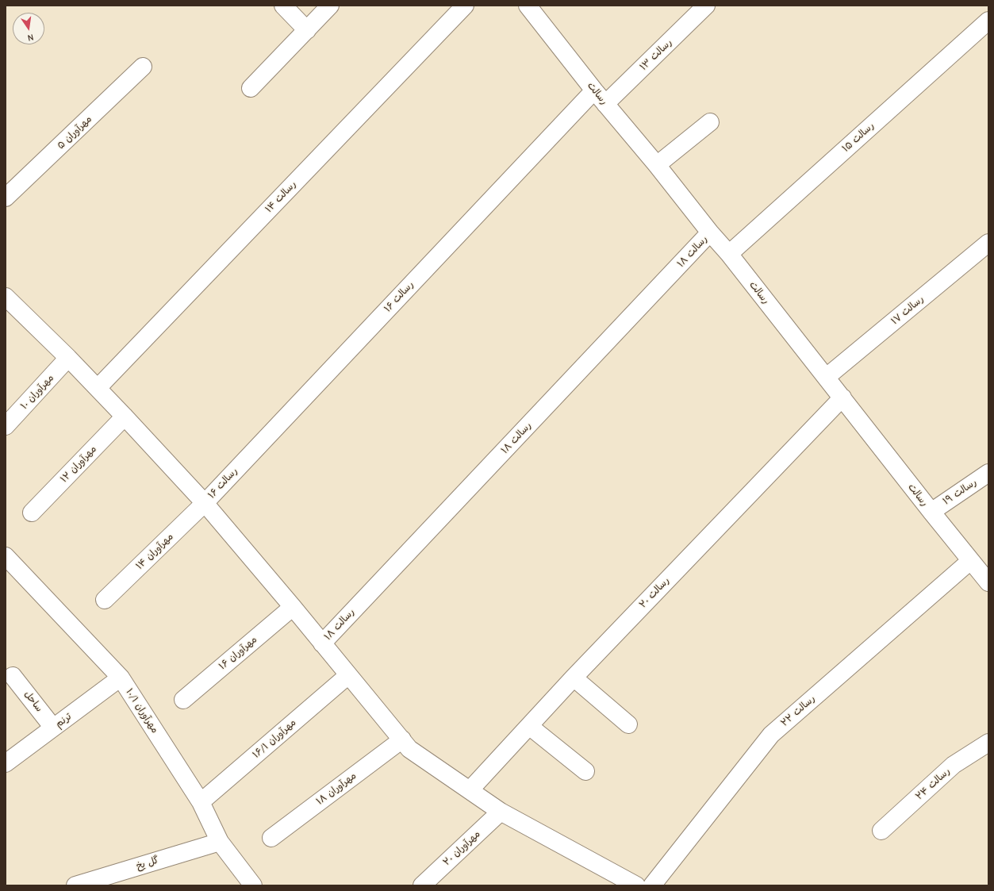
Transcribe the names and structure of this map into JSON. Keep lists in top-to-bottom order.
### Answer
{
  "streets": {
    "street": [
      "رسالت ۱۳",
      "رسالت",
      "مهرآوران ۵",
      "رسالت ۱۵",
      "رسالت ۱۴",
      "رسالت ۱۸",
      "رسالت ۱۶",
      "رسالت ۱۷",
      "مهرآوران ۱۰",
      "مهرآوران ۱۲",
      "رسالت ۱۹",
      "۱۴ مهرآوران",
      "رسالت ۲۰",
      "مهرآوران ۱۶",
      "ساحل",
      "مهرآوران ۱۰/۱",
      "رسالت ۲۲",
      "ترنم",
      "مهرآوران ۱۶/۱",
      "رسالت ۲۴",
      "مهرآوران ۱۸",
      "مهرآوران ۲۰",
      "گل یخ"
    ]
  },
  "crossings": [
    ["رسالت ۱۳", "رسالت"],
    ["رسالت", "رسالت ۱۵"],
    ["رسالت", "رسالت ۱۸"],
    ["رسالت", "رسالت ۱۶"],
    ["رسالت", "رسالت ۱۷"],
    ["رسالت", "رسالت ۱۹"],
    ["رسالت", "رسالت ۲۰"],
    ["رسالت", "رسالت ۲۲"],
    ["رسالت ۱۶", "۱۴ مهرآوران"],
    ["ساحل", "ترنم"],
    ["مهرآوران ۱۰/۱", "ترنم"],
    ["مهرآوران ۱۰/۱", "مهرآوران ۱۶/۱"],
    ["مهرآوران ۱۰/۱", "گل یخ"]
  ],
  "north": "bottom"
}
